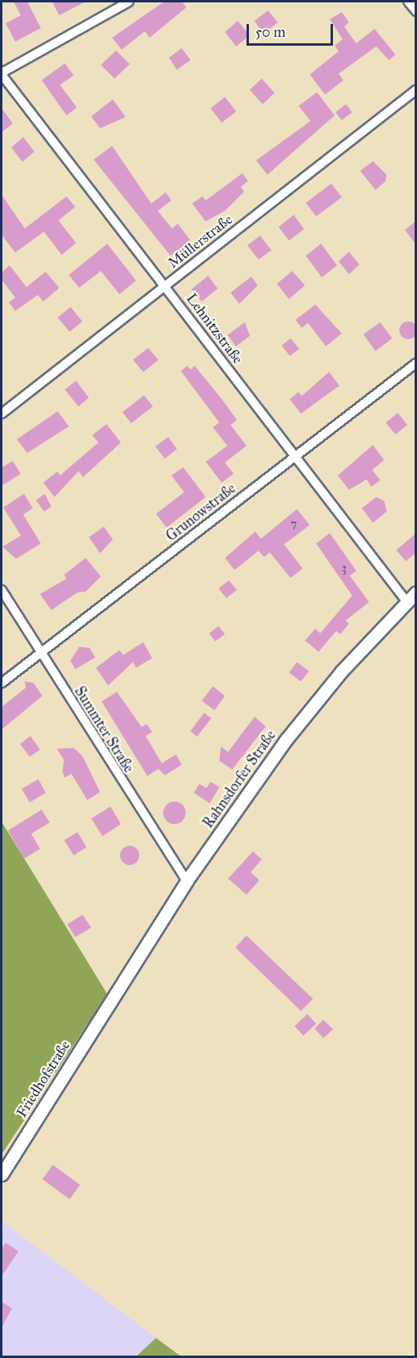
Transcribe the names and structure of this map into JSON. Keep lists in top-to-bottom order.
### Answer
{
  "streets": {
    "street": [
      "Müllerstraße",
      "Lehnitzstraße",
      "Grunowstraße",
      "Summter Straße",
      "Rahnsdorfer Straße",
      "Friedhofstraße"
    ]
  },
  "crossings": [
    ["Müllerstraße", "Lehnitzstraße"],
    ["Lehnitzstraße", "Grunowstraße"],
    ["Lehnitzstraße", "Rahnsdorfer Straße"],
    ["Grunowstraße", "Summter Straße"],
    ["Summter Straße", "Rahnsdorfer Straße"],
    ["Rahnsdorfer Straße", "Friedhofstraße"]
  ],
  "house_numbers": ["7", "3"],
  "scale_bar": "50 m"
}
